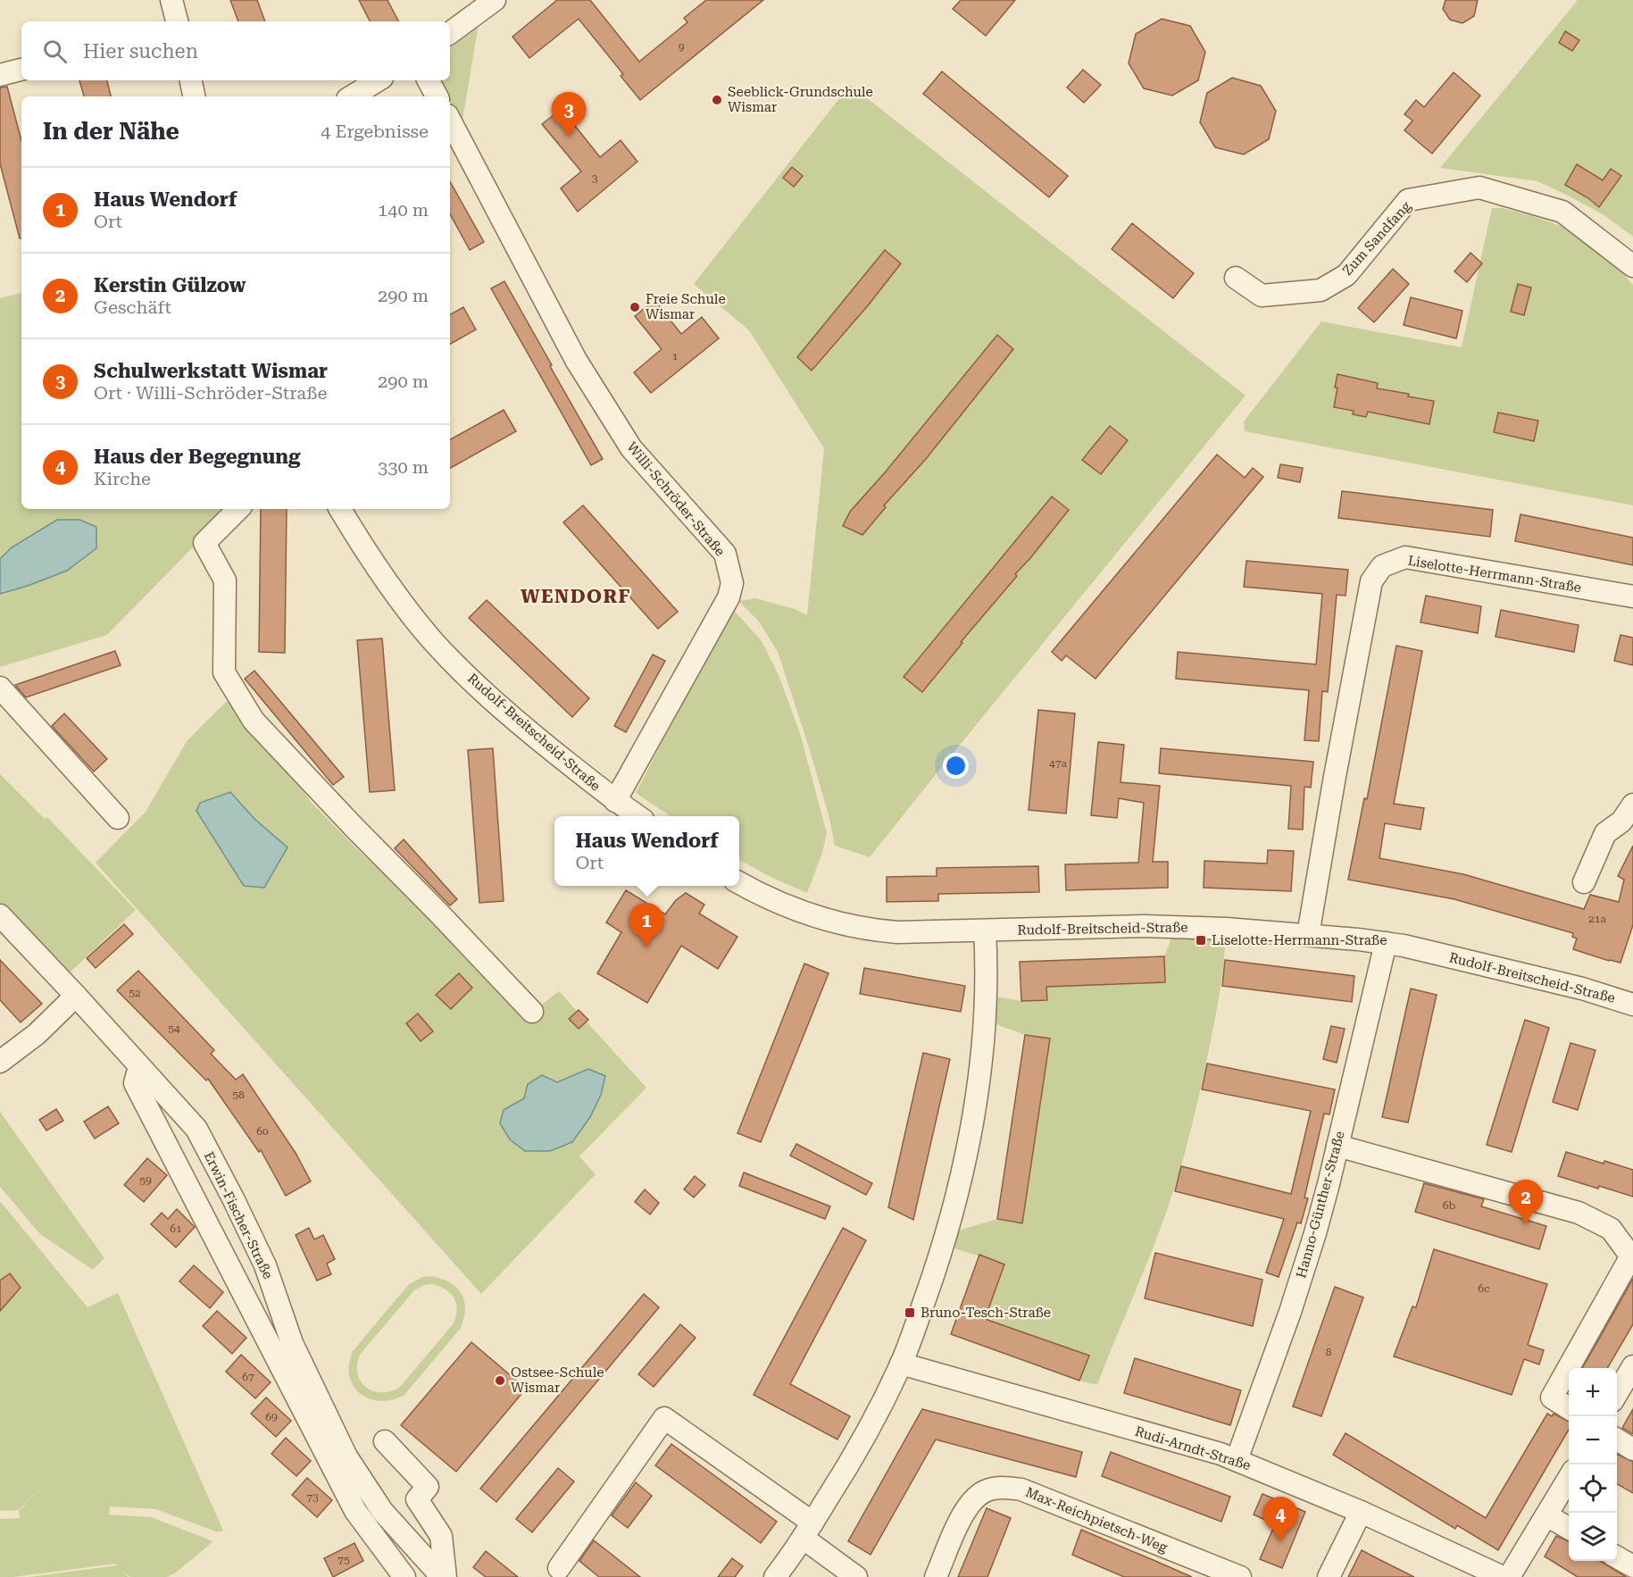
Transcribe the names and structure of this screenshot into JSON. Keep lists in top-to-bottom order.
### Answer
{
  "streets": {
    "street": [
      "Zum Sandfang",
      "Willi-Schröder-Straße",
      "Liselotte-Herrmann-Straße",
      "Rudolf-Breitscheid-Straße",
      "Hanno-Günther-Straße",
      "Erwin-Fischer-Straße",
      "Rudi-Arndt-Straße",
      "Max-Reichpietsch-Weg"
    ]
  },
  "crossings": [
    ["Willi-Schröder-Straße", "Rudolf-Breitscheid-Straße"],
    ["Liselotte-Herrmann-Straße", "Rudolf-Breitscheid-Straße"],
    ["Rudolf-Breitscheid-Straße", "Hanno-Günther-Straße"],
    ["Hanno-Günther-Straße", "Rudi-Arndt-Straße"]
  ],
  "districts": ["WENDORF"],
  "places": {
    "other": ["Seeblick-Grundschule Wismar", "Freie Schule Wismar", "Ostsee-Schule Wismar"],
    "transit": ["Liselotte-Herrmann-Straße", "Bruno-Tesch-Straße"]
  },
  "house_numbers": [
    "9",
    "3",
    "1",
    "47a",
    "21a",
    "52",
    "54",
    "58",
    "60",
    "59",
    "6b",
    "61",
    "6c",
    "8",
    "67",
    "69",
    "73",
    "75"
  ],
  "page": {
    "search": "Hier suchen",
    "pins": [
      "3",
      "1",
      "2",
      "4"
    ],
    "heading": ["In der Nähe", "4 Ergebnisse"],
    "list": [
      {
        "mark": "1",
        "name": "Haus Wendorf",
        "note": "Ort",
        "value": "140 m"
      },
      {
        "mark": "2",
        "name": "Kerstin Gülzow",
        "note": "Geschäft",
        "value": "290 m"
      },
      {
        "mark": "3",
        "name": "Schulwerkstatt Wismar",
        "note": "Ort · Willi-Schröder-Straße",
        "value": "290 m"
      },
      {
        "mark": "4",
        "name": "Haus der Begegnung",
        "note": "Kirche",
        "value": "330 m"
      }
    ],
    "popup": ["Haus Wendorf", "Ort"],
    "map_buttons": ["+", "−"]
  }
}
